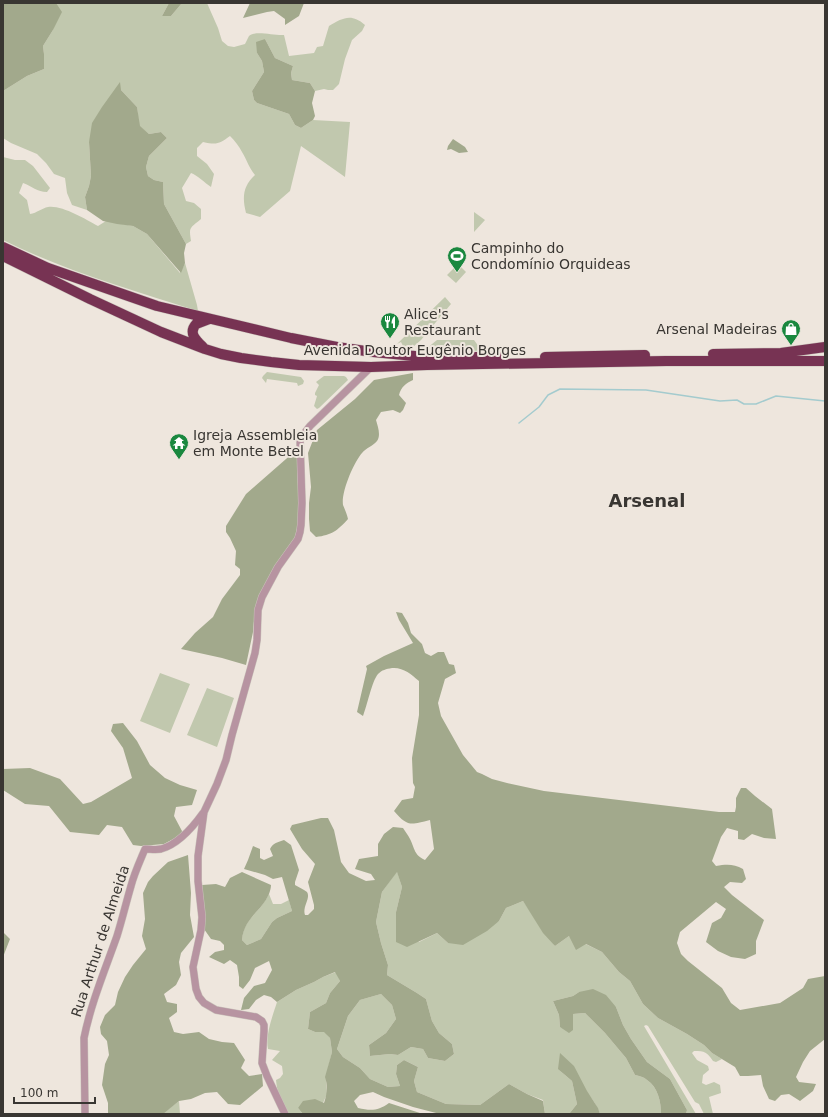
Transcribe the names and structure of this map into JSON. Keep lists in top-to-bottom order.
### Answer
{
  "streets": {
    "highway": ["Avenida Doutor Eugênio Borges"],
    "street": ["Rua Arthur de Almeida"]
  },
  "districts": ["Arsenal"],
  "places": {
    "sports": ["Campinho do Condomínio Orquideas"],
    "restaurant": ["Alice's Restaurant"],
    "shop": ["Arsenal Madeiras"],
    "temple": ["Igreja Assembleia em Monte Betel"]
  },
  "scale_bar": "100 m"
}
